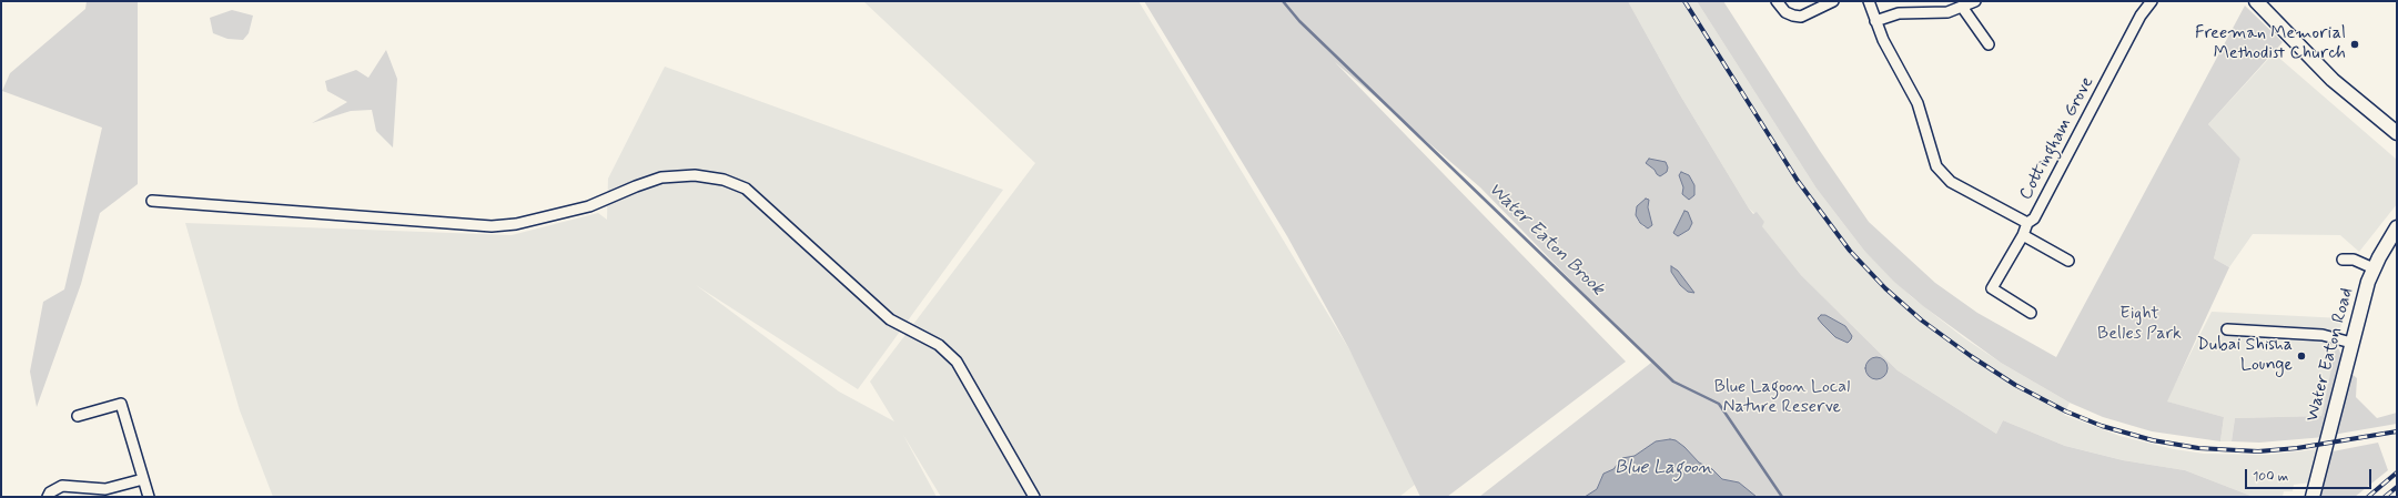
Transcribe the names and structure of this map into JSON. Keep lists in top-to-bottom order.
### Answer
{
  "streets": {
    "street": ["Cottingham Grove", "Water Eaton Road"]
  },
  "water": ["Water Eaton Brook", "Blue Lagoon"],
  "parks": ["Eight Belles Park", "Blue Lagoon Local Nature Reserve"],
  "places": ["Freeman Memorial Methodist Church", "Dubai Shisha Lounge"],
  "scale_bar": "100 m"
}
